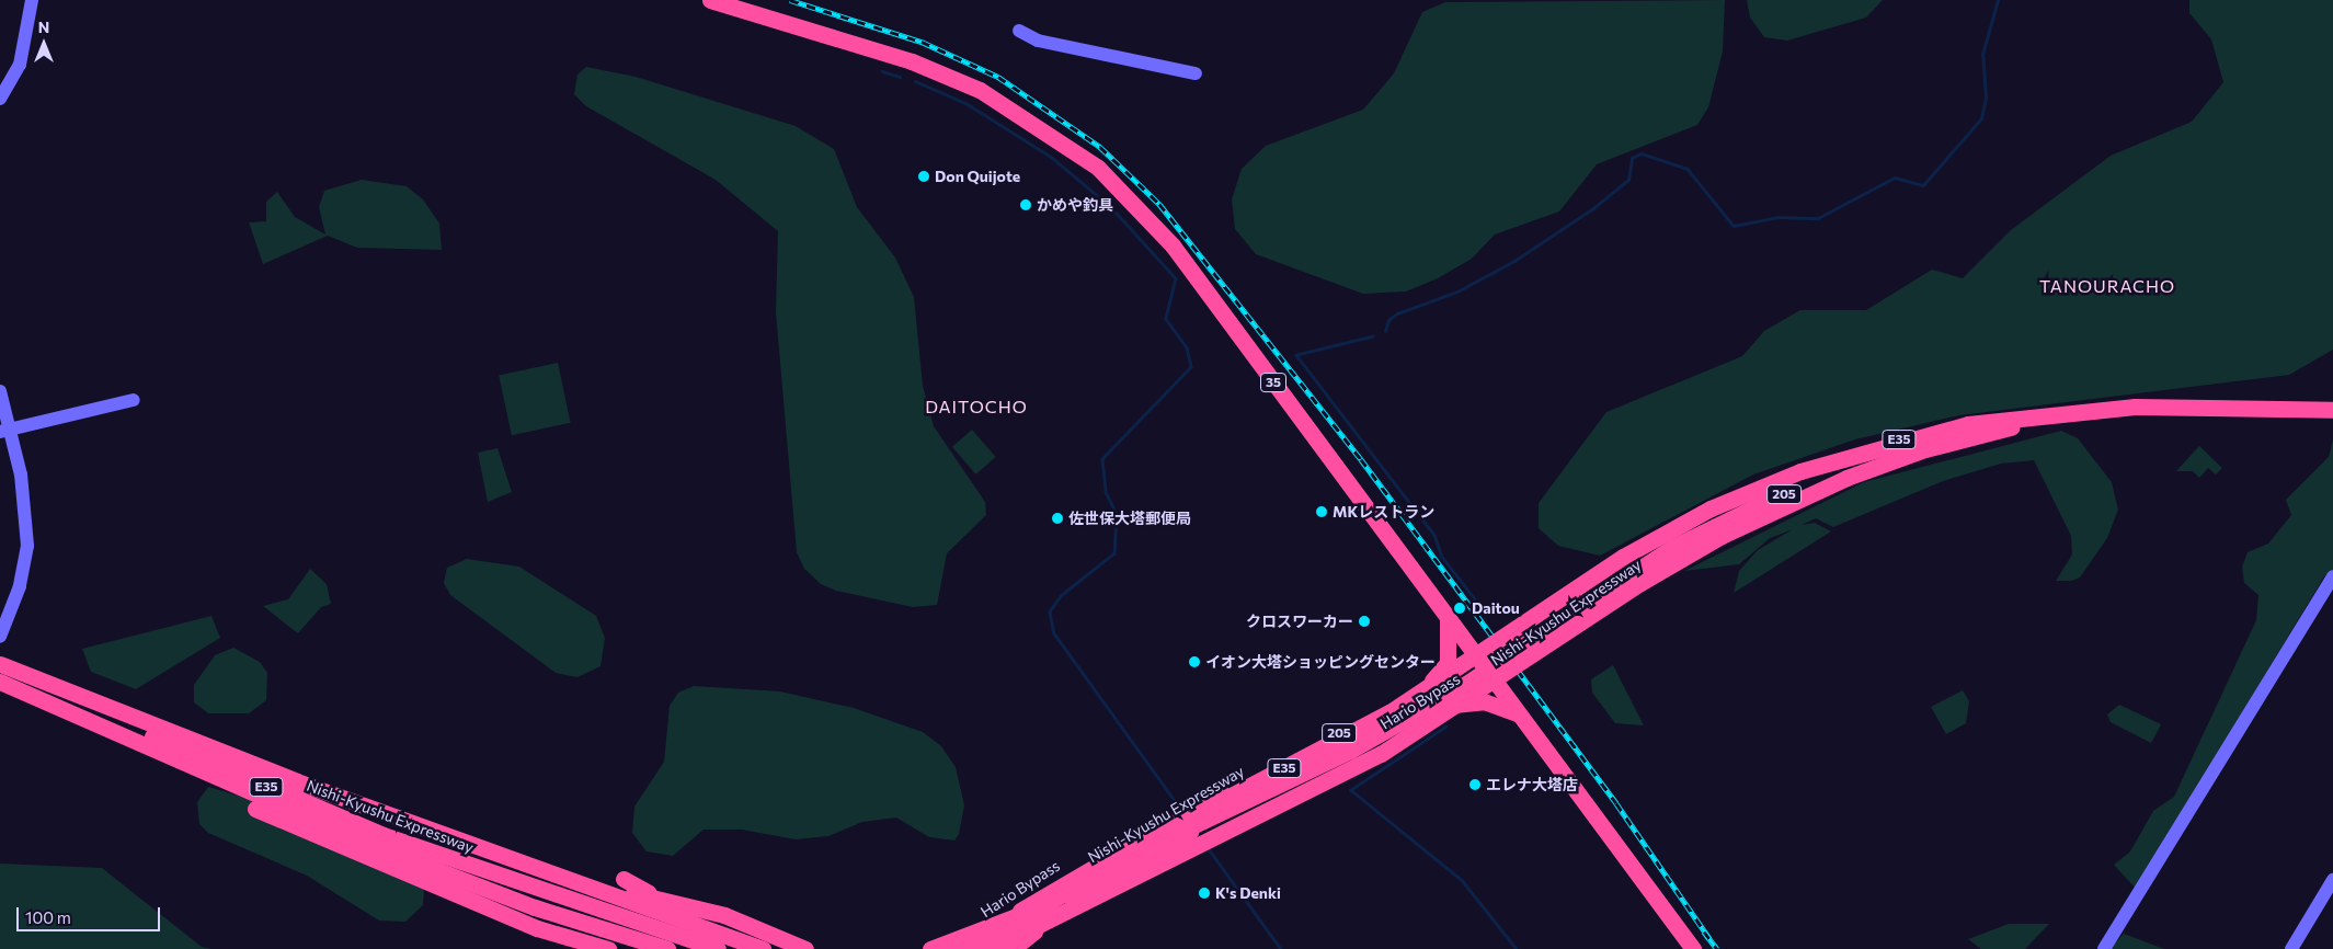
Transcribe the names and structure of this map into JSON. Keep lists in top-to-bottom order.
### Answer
{
  "streets": {
    "highway": [
      "35",
      "E35",
      "205",
      "Nishi-Kyushu Expressway",
      "Hario Bypass"
    ]
  },
  "crossings": [
    ["35", "Hario Bypass"],
    ["205", "Nishi-Kyushu Expressway"],
    ["205", "Hario Bypass"]
  ],
  "districts": ["TANOURACHO", "DAITOCHO"],
  "places": [
    "Don Quijote",
    "かめや釣具",
    "MKレストラン",
    "佐世保大塔郵便局",
    "Daitou",
    "クロスワーカー",
    "イオン大塔ショッピングセンター",
    "エレナ大塔店",
    "K's Denki"
  ],
  "scale_bar": "100 m",
  "north": "top"
}
